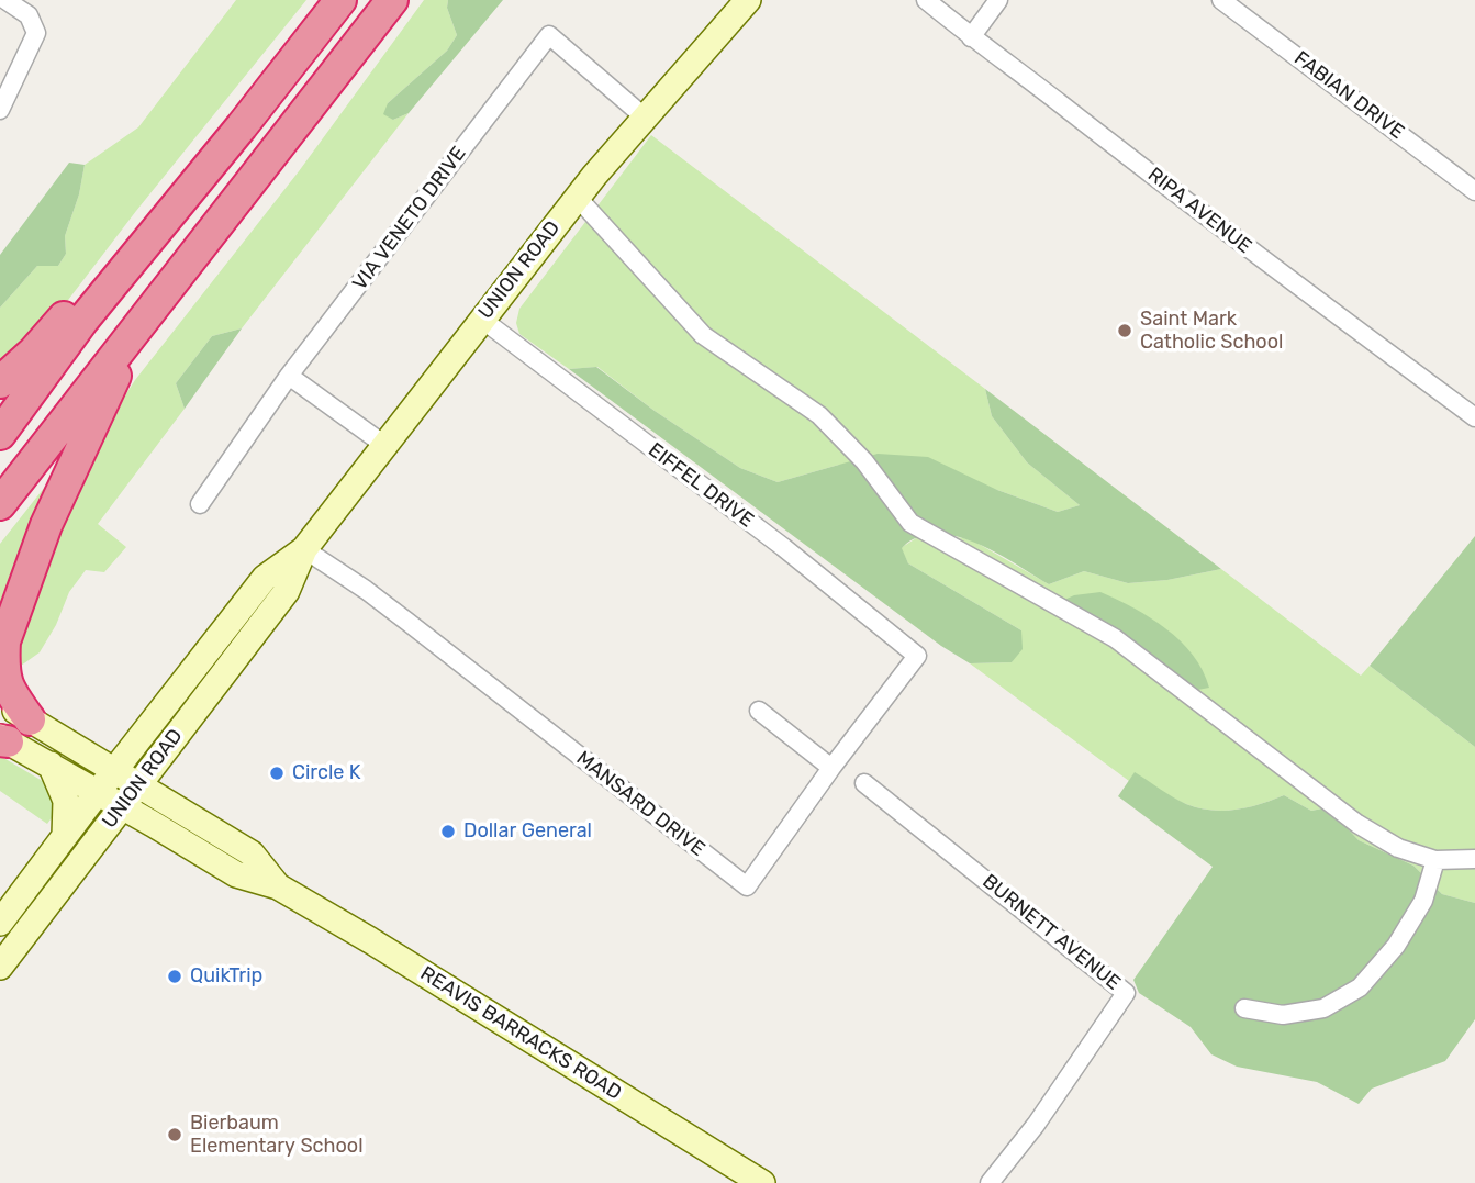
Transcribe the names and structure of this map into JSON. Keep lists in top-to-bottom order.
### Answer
{
  "streets": {
    "main road": ["UNION ROAD", "REAVIS BARRACKS ROAD"],
    "street": [
      "FABIAN DRIVE",
      "RIPA AVENUE",
      "VIA VENETO DRIVE",
      "EIFFEL DRIVE",
      "MANSARD DRIVE",
      "BURNETT AVENUE"
    ]
  },
  "crossings": [
    ["VIA VENETO DRIVE", "UNION ROAD"],
    ["UNION ROAD", "EIFFEL DRIVE"],
    ["UNION ROAD", "MANSARD DRIVE"],
    ["UNION ROAD", "REAVIS BARRACKS ROAD"],
    ["EIFFEL DRIVE", "MANSARD DRIVE"]
  ],
  "places": [
    "Saint Mark Catholic School",
    "Circle K",
    "Dollar General",
    "QuikTrip",
    "Bierbaum Elementary School"
  ]
}
